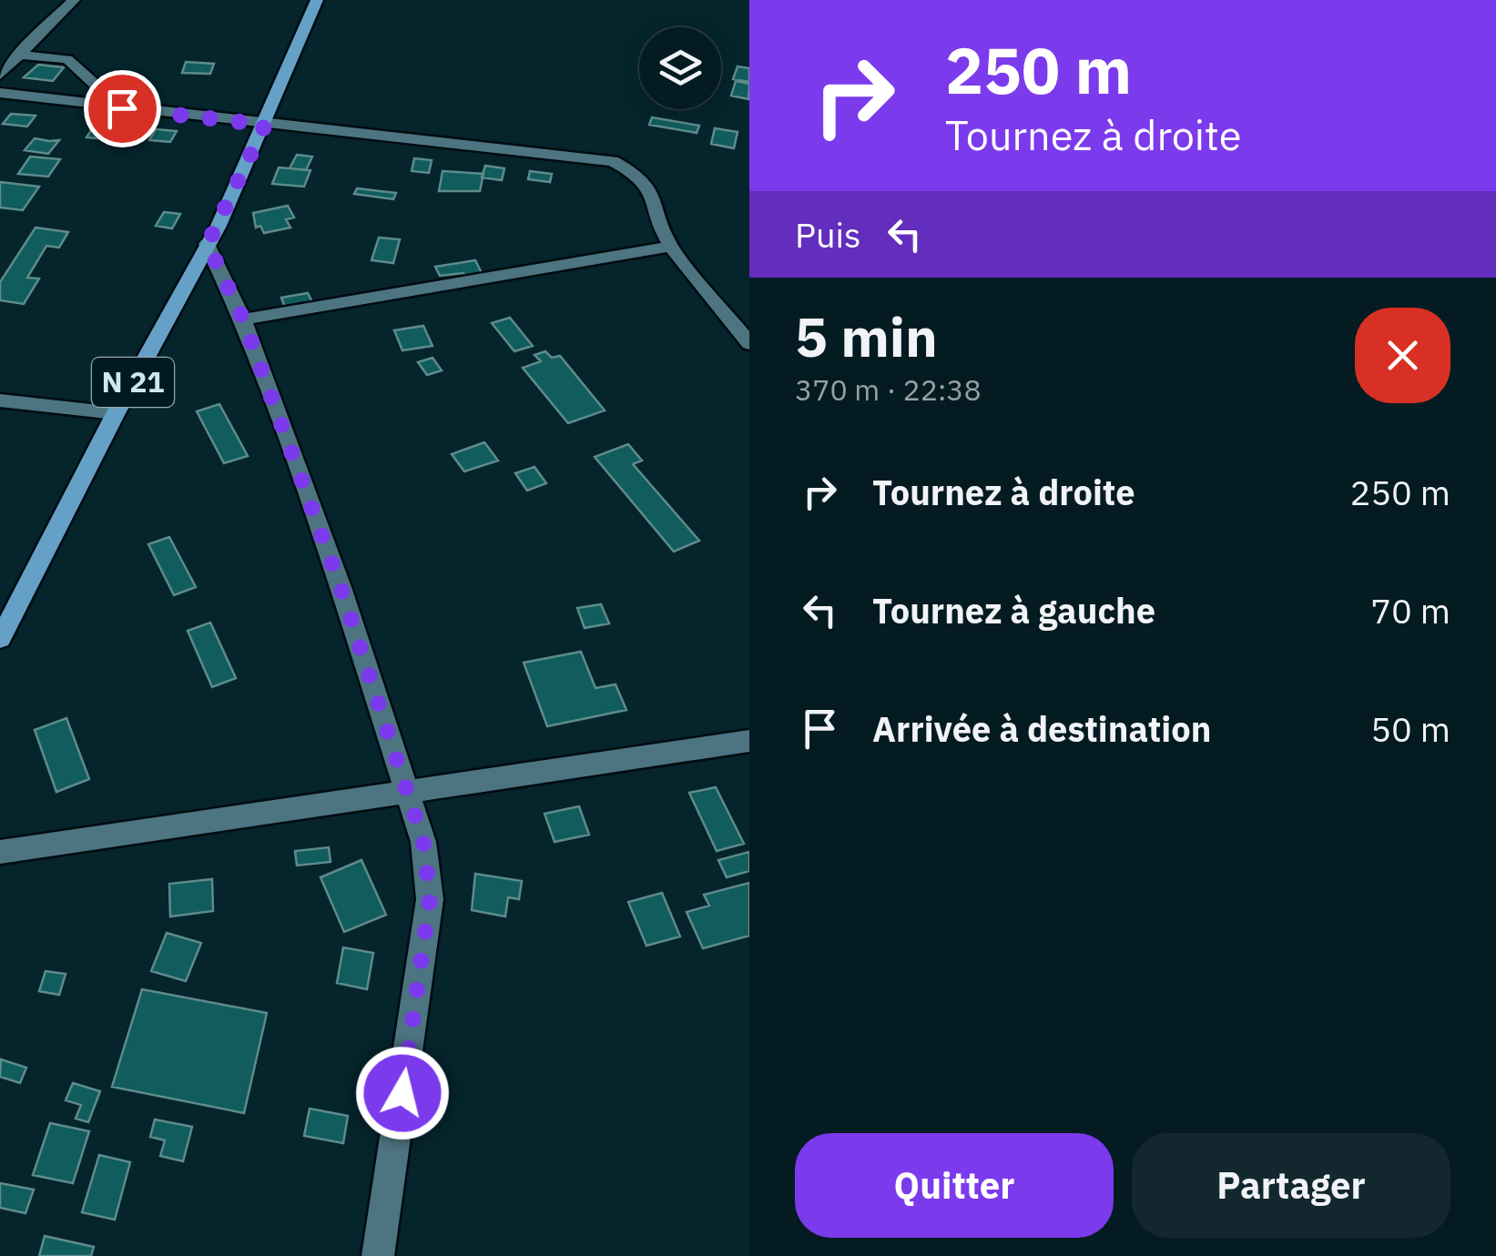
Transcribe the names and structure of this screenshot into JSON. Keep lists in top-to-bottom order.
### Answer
{
  "streets": {
    "main road": ["N 21"]
  },
  "page": {
    "turn": ["250 m", "Tournez à droite"],
    "then": "Puis",
    "heading": ["5 min", "370 m · 22:38"],
    "list": [
      {
        "name": "Tournez à droite",
        "value": "250 m"
      },
      {
        "name": "Tournez à gauche",
        "value": "70 m"
      },
      {
        "name": "Arrivée à destination",
        "value": "50 m"
      }
    ],
    "buttons": ["Quitter", "Partager"]
  }
}
